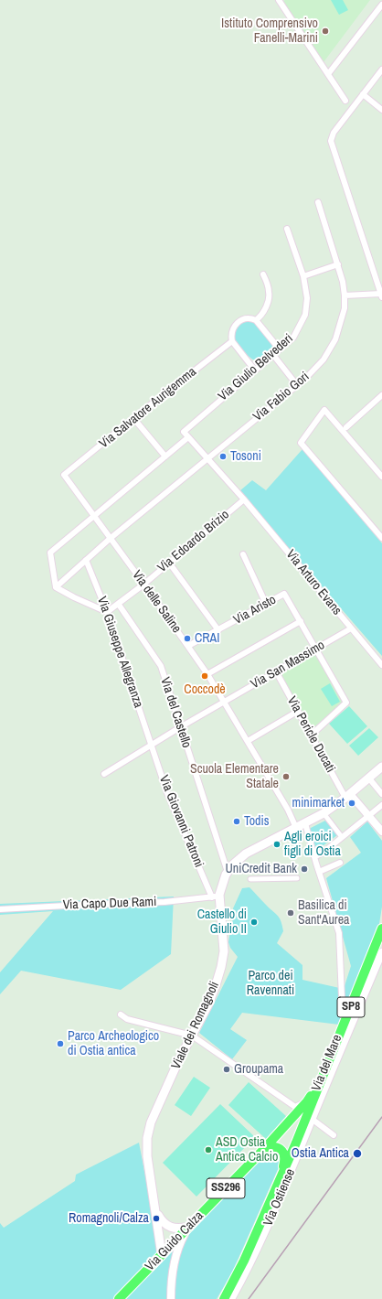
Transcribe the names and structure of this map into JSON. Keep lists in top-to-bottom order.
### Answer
{
  "streets": {
    "main road": [
      "SP8",
      "Viale dei Romagnoli",
      "Via del Mare",
      "SS296",
      "Via Guido Calza"
    ],
    "street": [
      "Via Giulio Belvederi",
      "Via Fabio Gori",
      "Via Salvatore Aurigemma",
      "Via Edoardo Brizio",
      "Via Arturo Evans",
      "Via delle Saline",
      "Via Aristo",
      "Via Giuseppe Allegranza",
      "Via San Massimo",
      "Via del Castello",
      "Via Pericle Ducati",
      "Via Giovanni Patroni",
      "Via Capo Due Rami",
      "Via Ostiense"
    ]
  },
  "crossings": [
    ["Via Giulio Belvederi", "Via Arturo Evans"],
    ["Via Fabio Gori", "Via Arturo Evans"],
    ["Via Fabio Gori", "Via delle Saline"],
    ["Via Fabio Gori", "Via Giuseppe Allegranza"],
    ["Via Salvatore Aurigemma", "Via delle Saline"],
    ["Via Edoardo Brizio", "Via Arturo Evans"],
    ["Via Edoardo Brizio", "Via delle Saline"],
    ["Via Edoardo Brizio", "Via Giuseppe Allegranza"],
    ["Via Edoardo Brizio", "Via del Castello"],
    ["Via Arturo Evans", "Via San Massimo"],
    ["Via delle Saline", "Via Aristo"],
    ["Via delle Saline", "Via San Massimo"],
    ["Via delle Saline", "Viale dei Romagnoli"],
    ["Via Aristo", "Via San Massimo"],
    ["Via Aristo", "Via Pericle Ducati"],
    ["Via Giuseppe Allegranza", "Via San Massimo"],
    ["Via Giuseppe Allegranza", "Via Giovanni Patroni"],
    ["Via San Massimo", "Via del Castello"],
    ["Via San Massimo", "Via Pericle Ducati"],
    ["Via San Massimo", "Via Giovanni Patroni"],
    ["Via del Castello", "Viale dei Romagnoli"],
    ["Via Pericle Ducati", "Viale dei Romagnoli"],
    ["Via Giovanni Patroni", "Via Capo Due Rami"],
    ["Via Giovanni Patroni", "Viale dei Romagnoli"],
    ["Via Capo Due Rami", "Viale dei Romagnoli"],
    ["Viale dei Romagnoli", "Via Guido Calza"],
    ["Via del Mare", "Via Guido Calza"]
  ],
  "parks": ["Parco dei Ravennati"],
  "places": [
    "Istituto Comprensivo Fanelli-Marini",
    "Tosoni",
    "CRAI",
    "Coccodè",
    "Scuola Elementare Statale",
    "minimarket",
    "Todis",
    "Agli eroici figli di Ostia",
    "UniCredit Bank",
    "Basilica di Sant'Aurea",
    "Castello di Giulio II",
    "Parco Archeologico di Ostia antica",
    "Groupama",
    "ASD Ostia Antica Calcio",
    "Ostia Antica",
    "Romagnoli/Calza"
  ]
}
